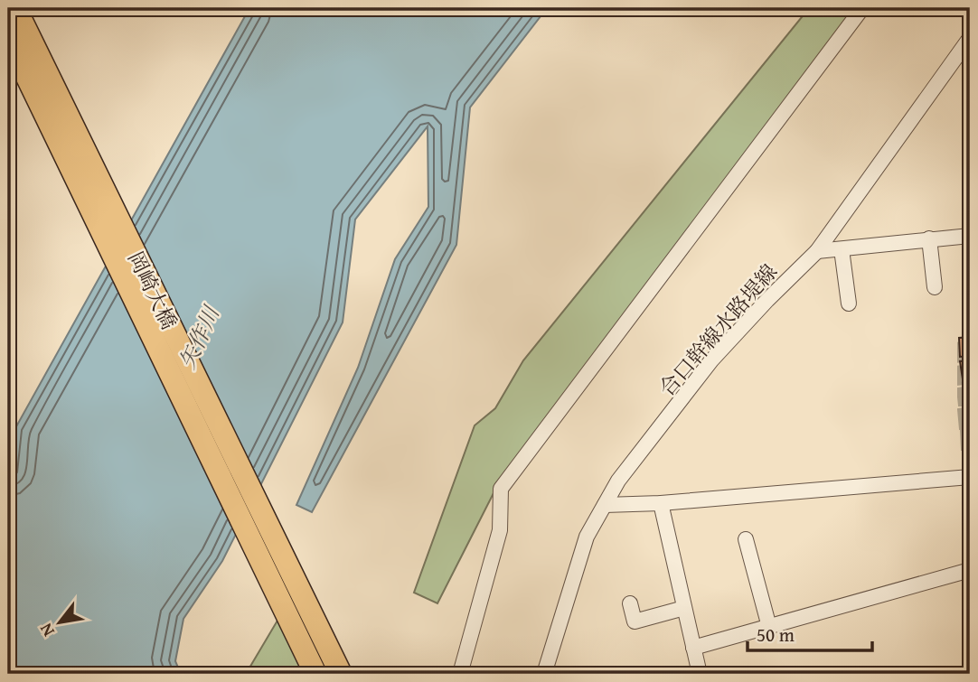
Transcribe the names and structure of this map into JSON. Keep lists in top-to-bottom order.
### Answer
{
  "streets": {
    "main road": ["岡崎大橋"],
    "street": ["合口幹線水路堤線"]
  },
  "water": ["矢作川"],
  "scale_bar": "50 m",
  "north": "bottom left"
}
